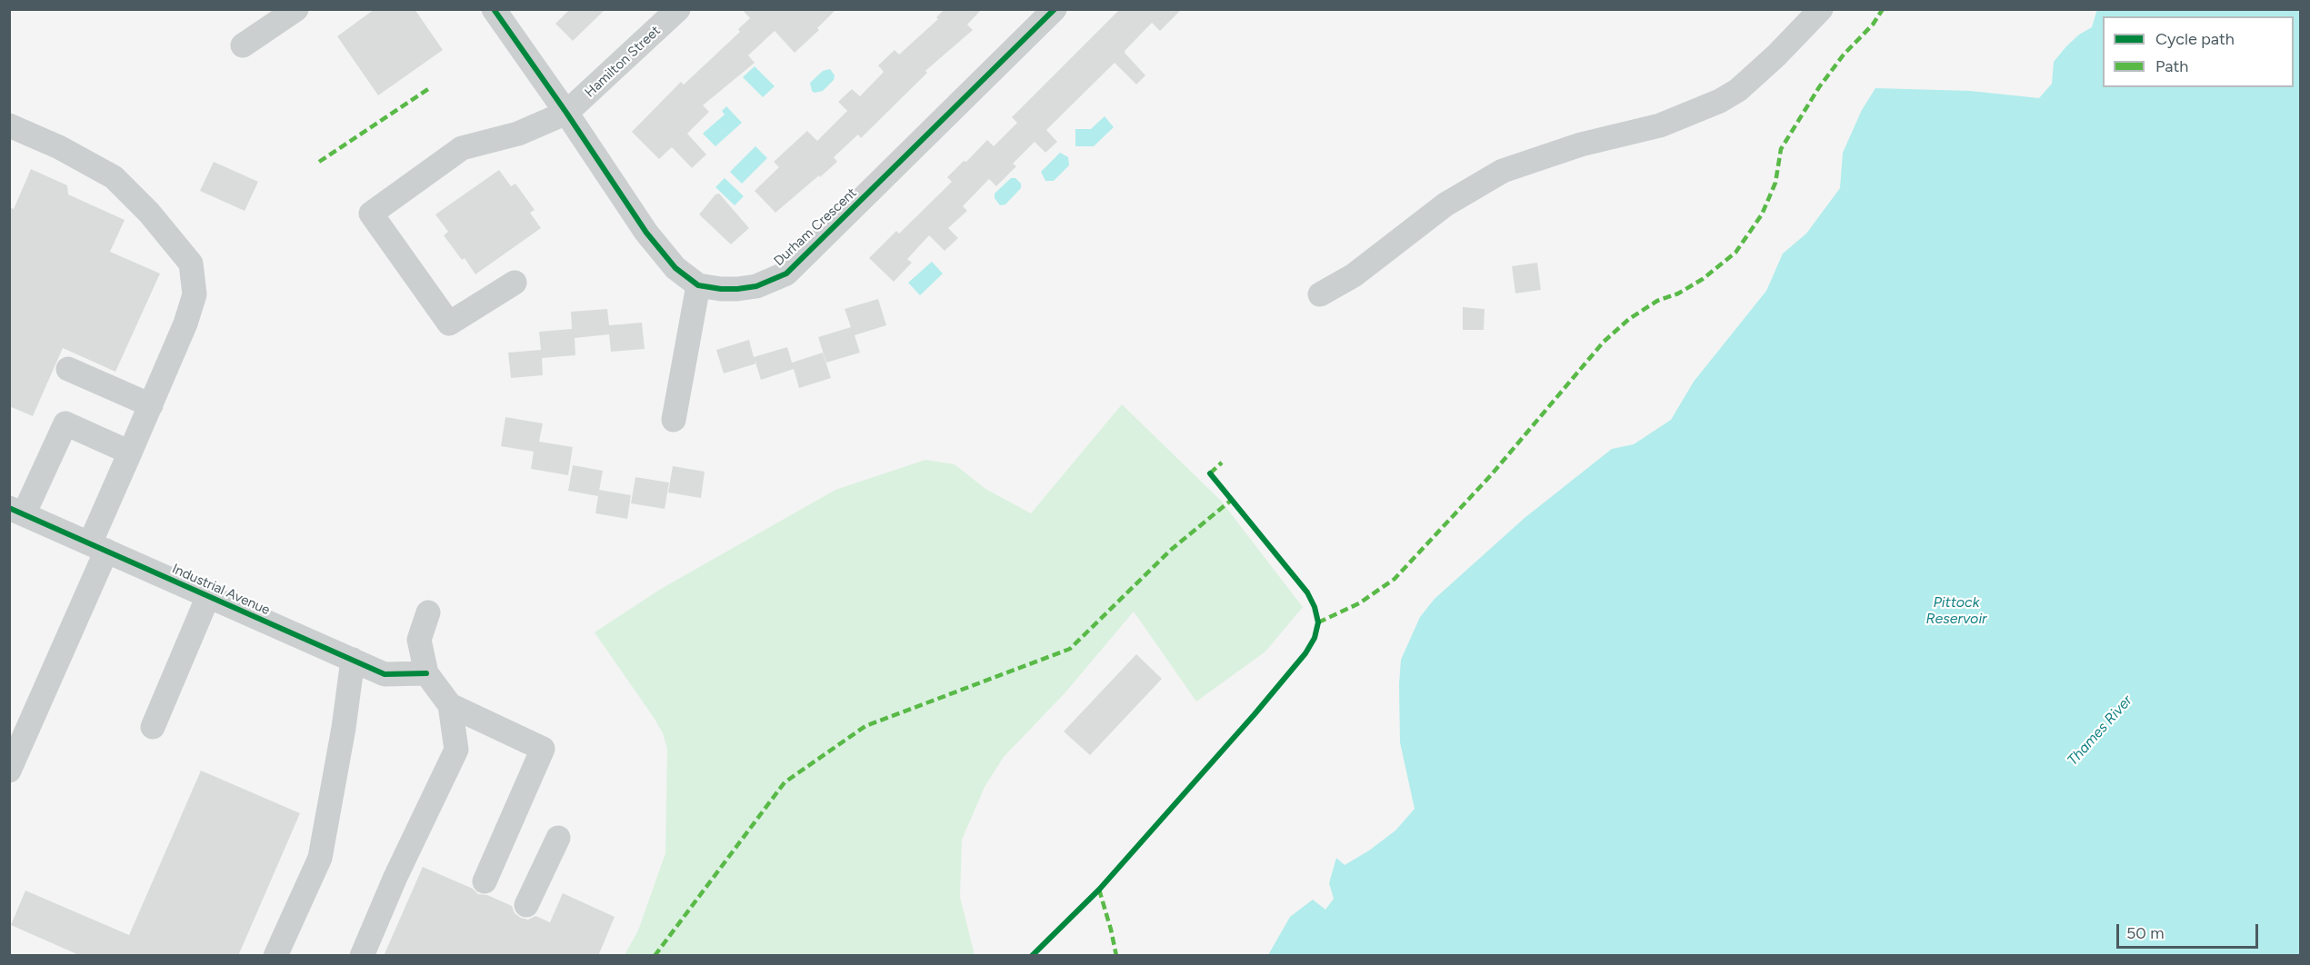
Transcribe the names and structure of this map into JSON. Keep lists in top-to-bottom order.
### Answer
{
  "streets": {
    "street": ["Hamilton Street", "Durham Crescent", "Industrial Avenue"]
  },
  "crossings": [
    ["Hamilton Street", "Durham Crescent"]
  ],
  "water": ["Pittock Reservoir", "Thames River"],
  "legend": ["Cycle path", "Path"],
  "scale_bar": "50 m"
}
